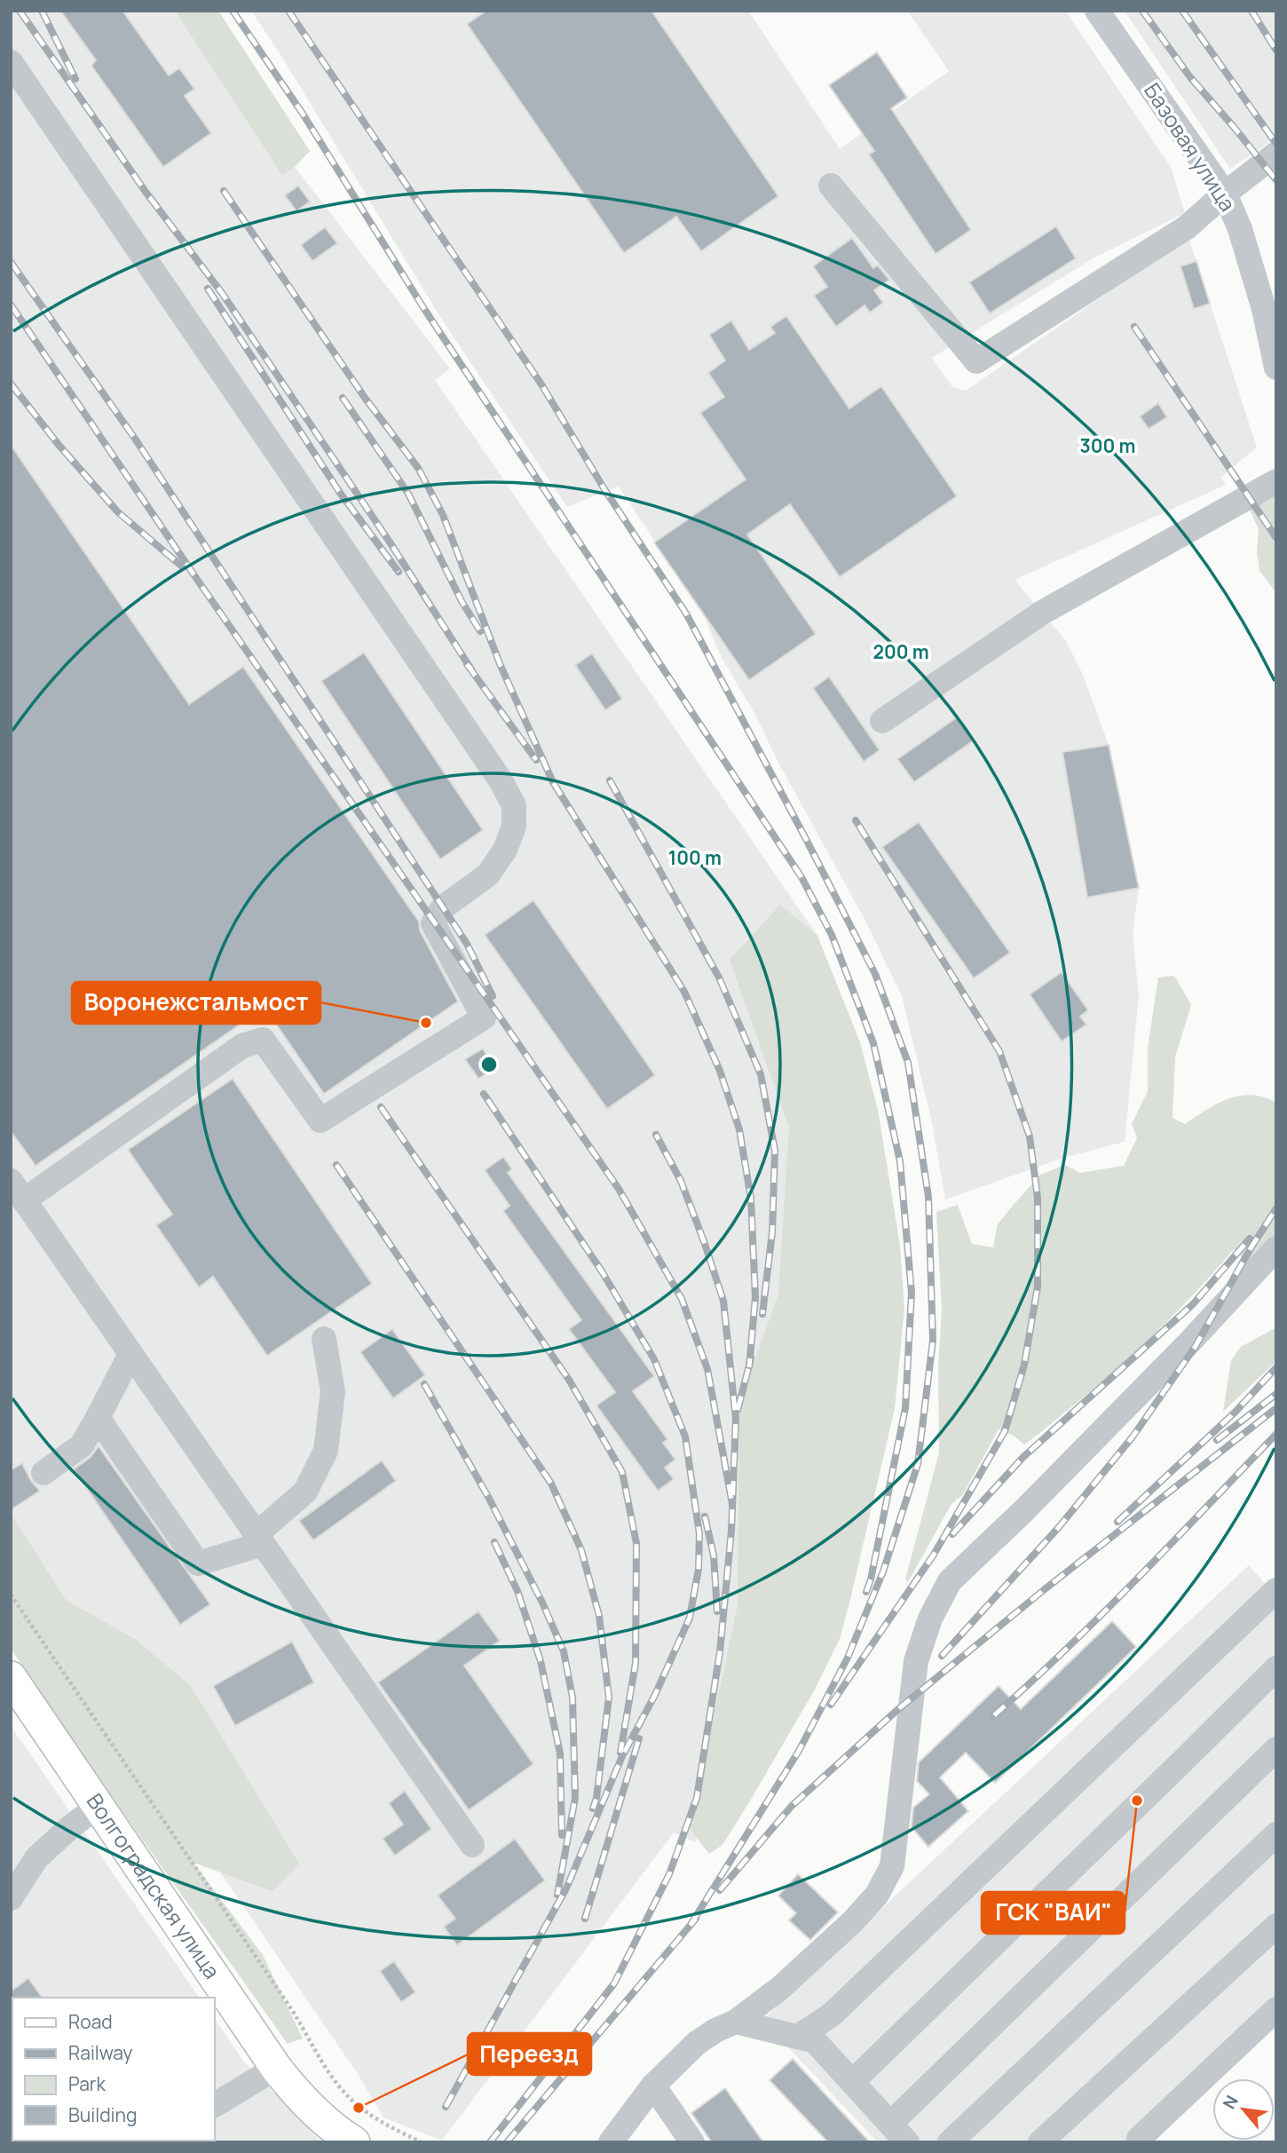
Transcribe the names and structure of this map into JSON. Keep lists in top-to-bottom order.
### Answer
{
  "streets": {
    "main road": ["Волгоградская улица"],
    "street": ["Базовая улица"]
  },
  "places": ["Воронежстальмост", "ГСК \"ВАИ\"", "Переезд"],
  "legend": [
    "Road",
    "Railway",
    "Park",
    "Building"
  ],
  "north": "top left",
  "rings": ["300 m", "200 m", "100 m"]
}
